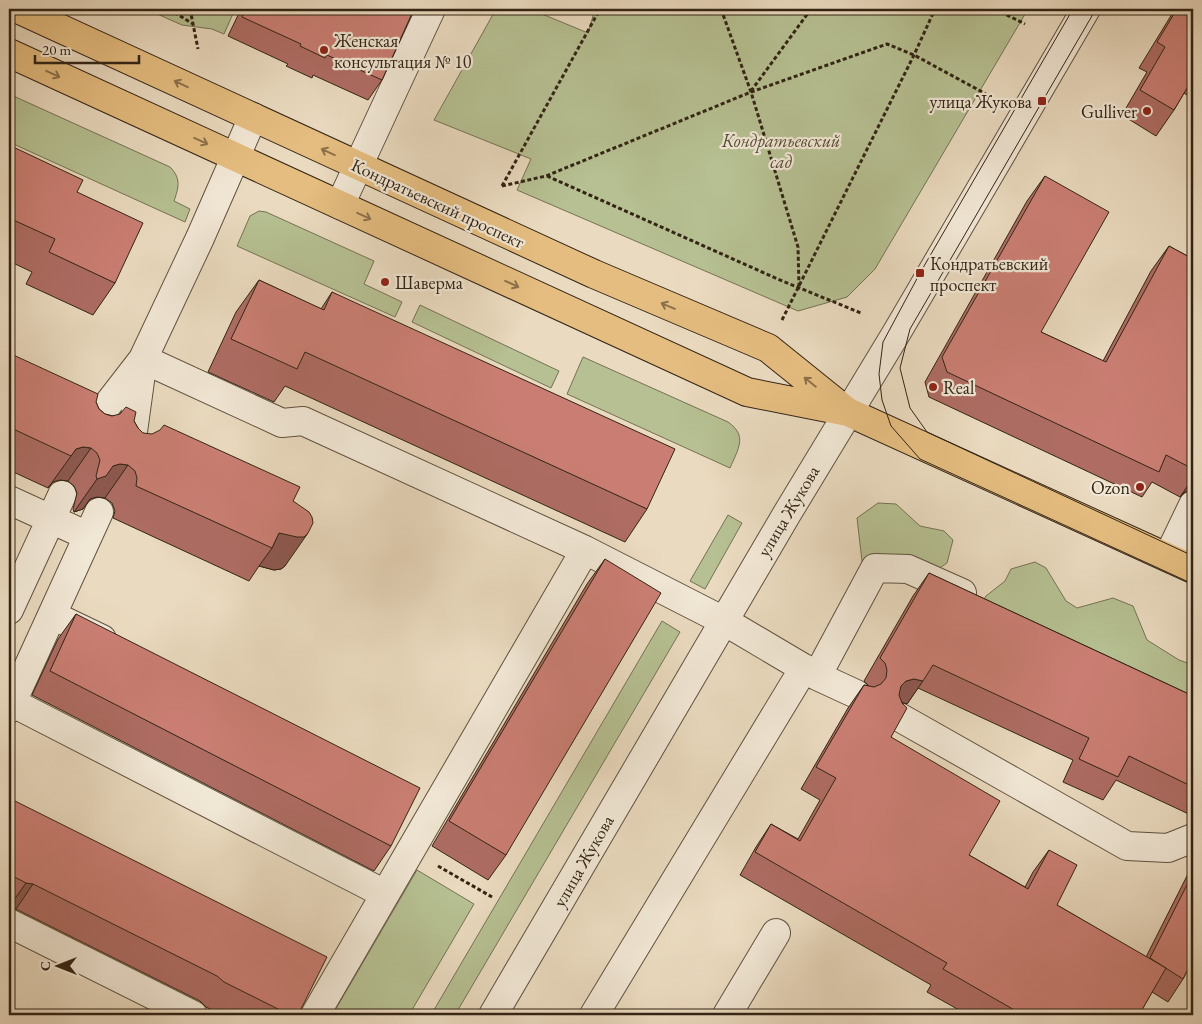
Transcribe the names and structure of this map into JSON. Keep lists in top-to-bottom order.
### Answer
{
  "streets": {
    "main road": ["Кондратьевский проспект"],
    "street": ["улица Жукова"]
  },
  "crossings": [
    ["Кондратьевский проспект", "улица Жукова"]
  ],
  "parks": ["Кондратьевский сад"],
  "places": {
    "other": [
      "Женская консультация № 10",
      "Gulliver",
      "Шаверма",
      "Real",
      "Ozon"
    ],
    "transit": ["улица Жукова", "Кондратьевский проспект"]
  },
  "scale_bar": "20 m",
  "north": "left"
}
